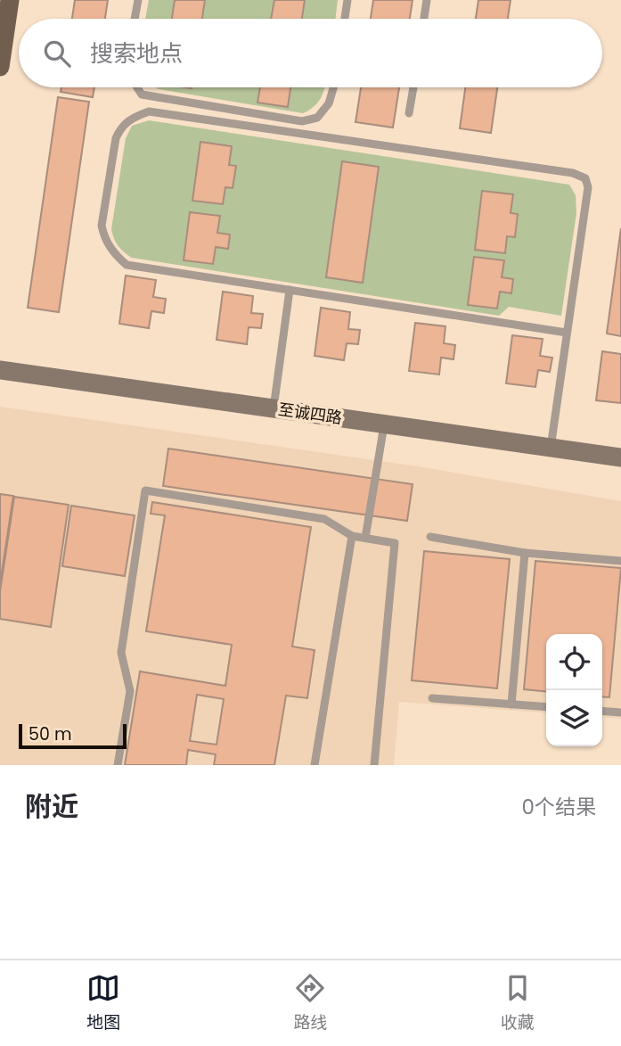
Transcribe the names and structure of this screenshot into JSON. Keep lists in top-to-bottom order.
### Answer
{
  "streets": {
    "main road": ["至诚四路"]
  },
  "scale_bar": "50 m",
  "page": {
    "search": "搜索地点",
    "scale": "50 m",
    "heading": ["附近", "0个结果"],
    "nav": ["地图", "路线", "收藏"]
  }
}
